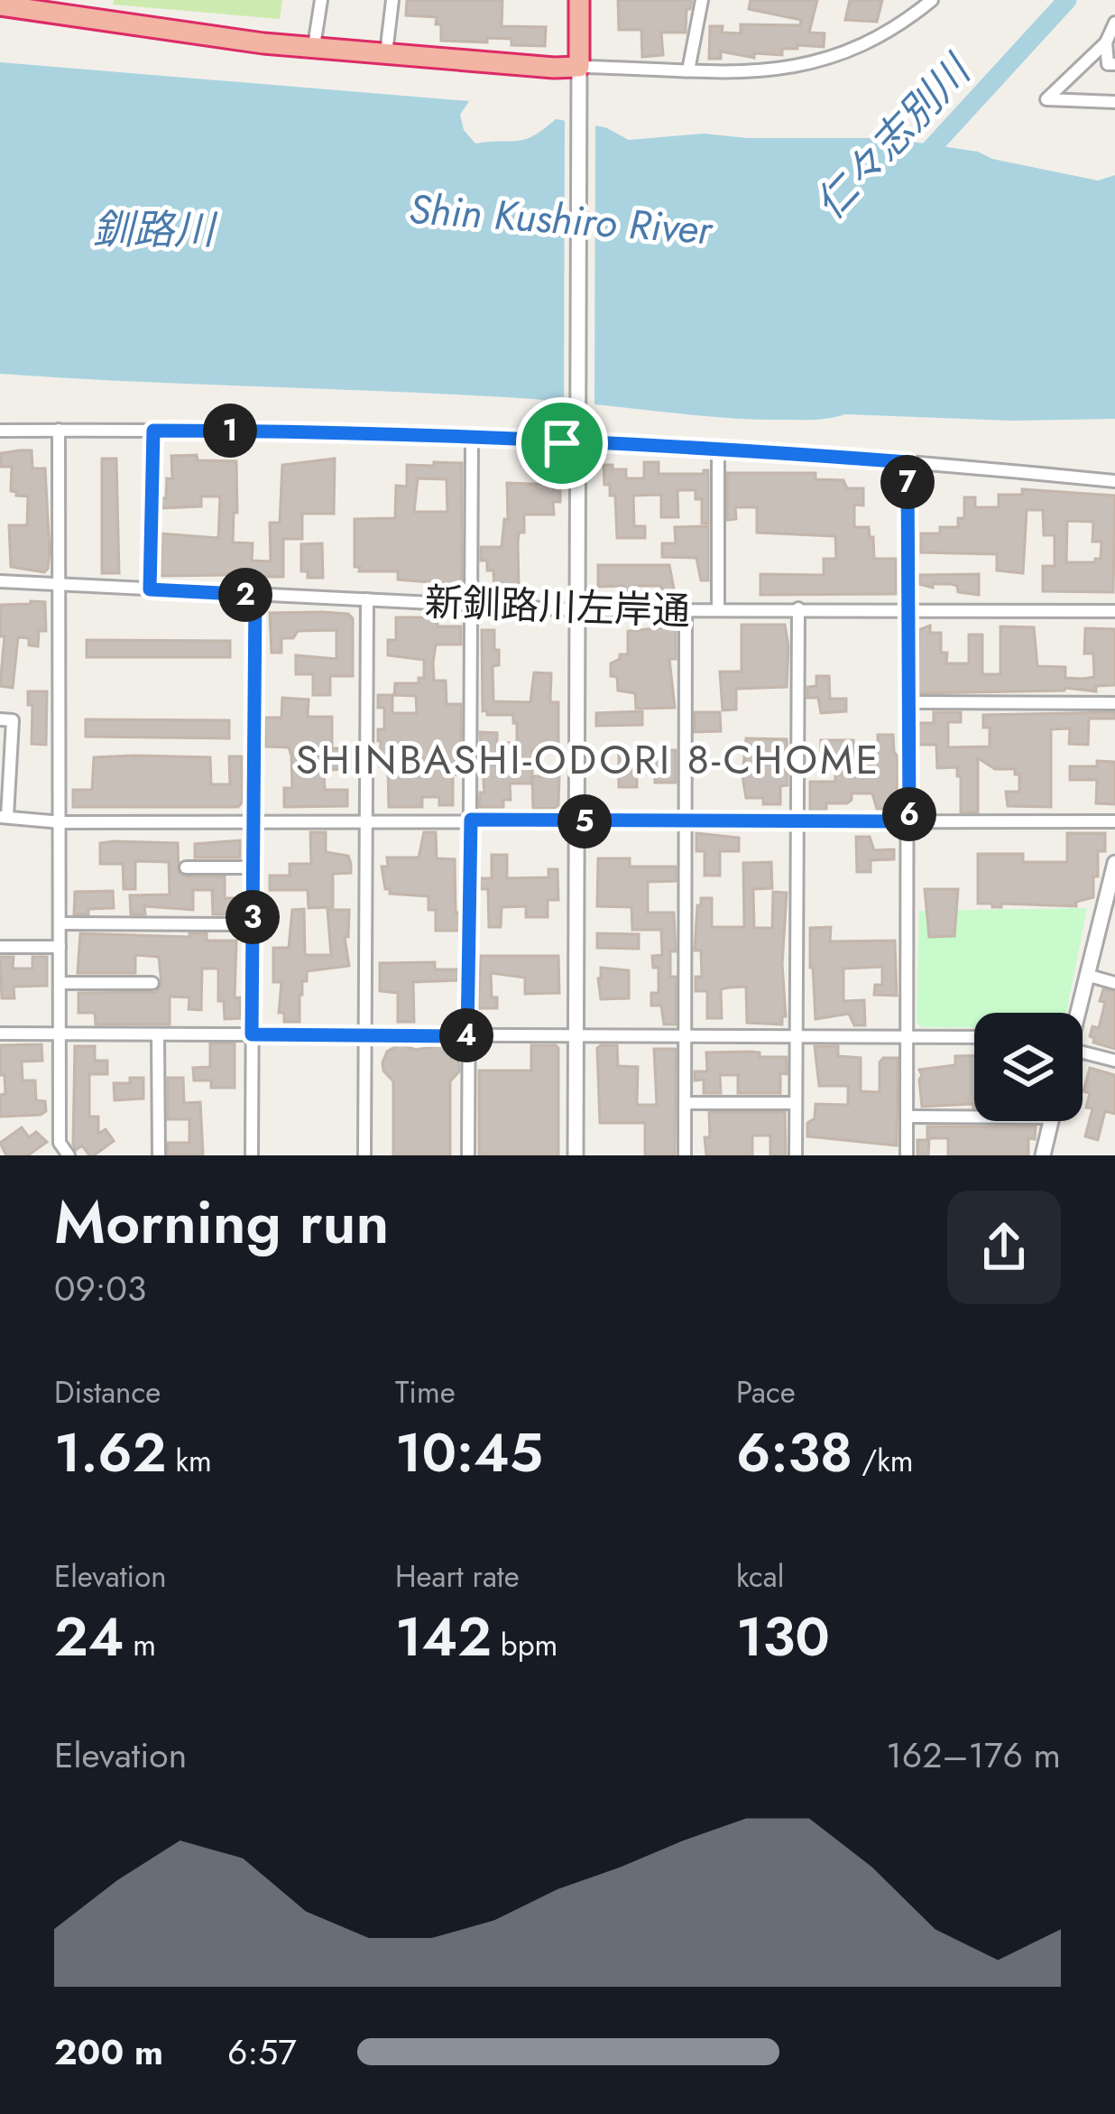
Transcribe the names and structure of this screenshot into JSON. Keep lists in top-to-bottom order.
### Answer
{
  "streets": {
    "street": ["新釧路川左岸通"]
  },
  "districts": ["SHINBASHI-ODORI 8-CHOME"],
  "water": ["仁々志別川", "Shin Kushiro River", "釧路川"],
  "page": {
    "pins": [
      "1",
      "7",
      "2",
      "6",
      "5",
      "3",
      "4"
    ],
    "heading": ["Morning run", "09:03"],
    "stats": [
      ["Distance", "1.62 km"],
      ["Time", "10:45"],
      ["Pace", "6:38 /km"],
      ["Elevation", "24 m"],
      ["Heart rate", "142 bpm"],
      ["kcal", "130"]
    ],
    "chart": ["Elevation", "162–176 m"],
    "list": [
      {
        "name": "200 m",
        "note": "6:57"
      }
    ]
  }
}
